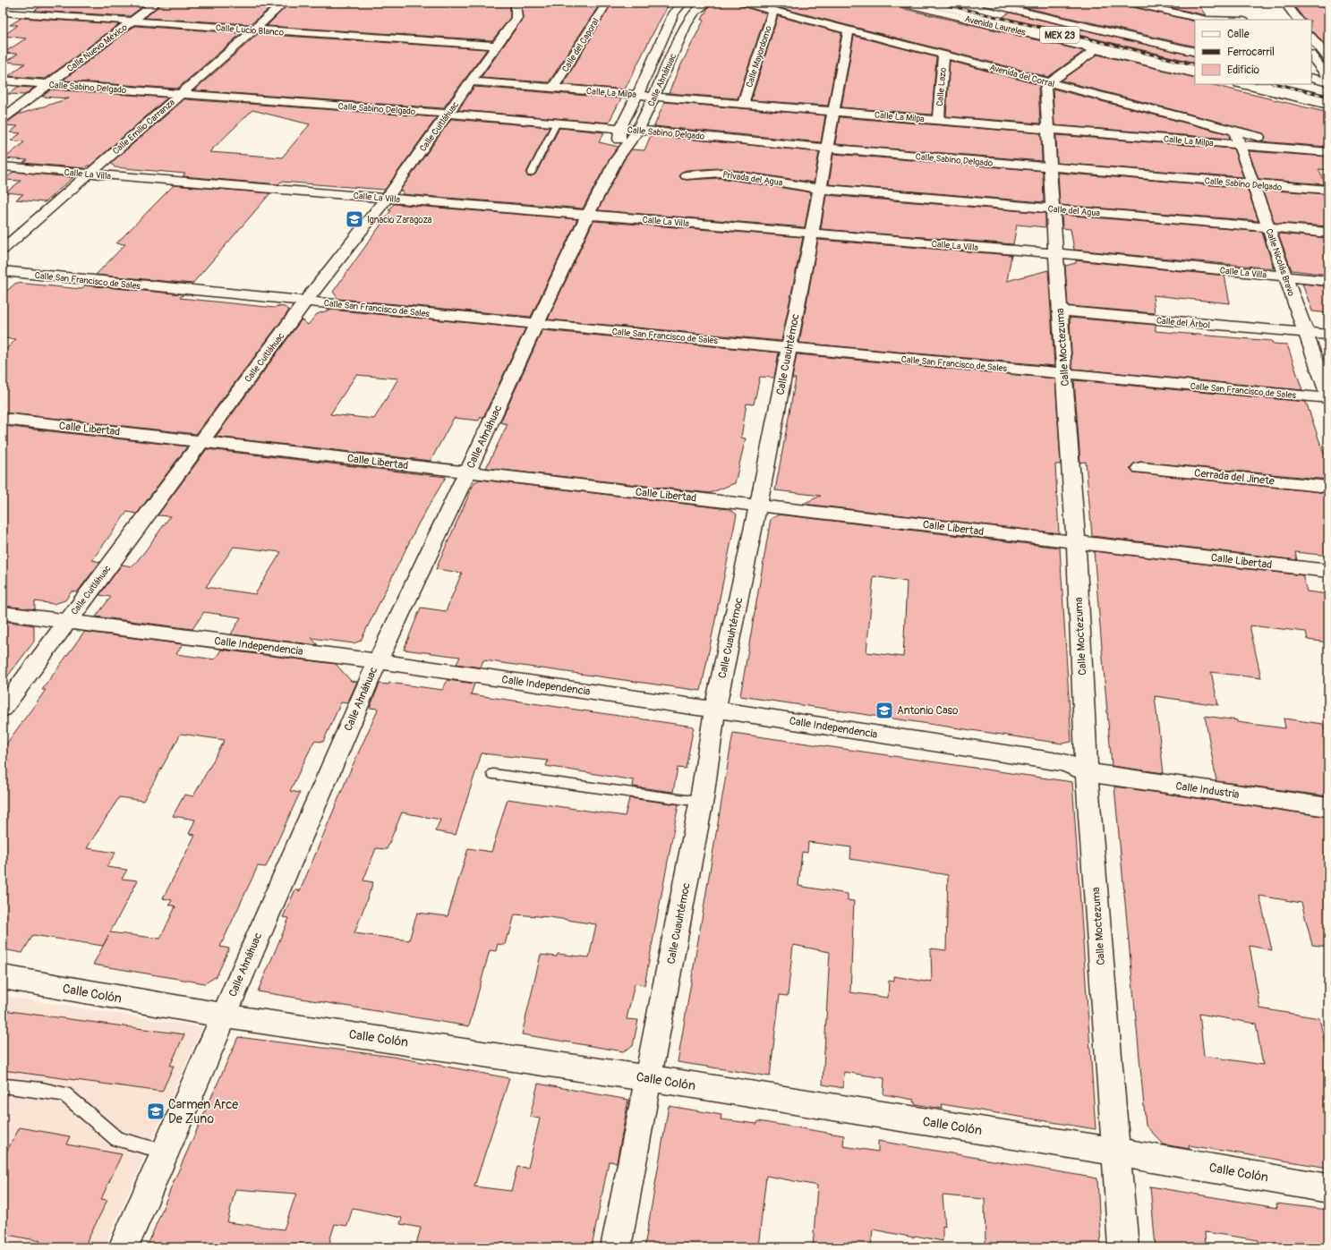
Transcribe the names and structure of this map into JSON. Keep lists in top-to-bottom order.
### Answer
{
  "streets": {
    "street": [
      "Avenida Laureles",
      "Calle Lucio Blanco",
      "MEX 23",
      "Calle del Caporal",
      "Calle Nuevo México",
      "Calle Mayordomo",
      "Avenida del Corral",
      "Calle Ahnáhuac",
      "Calle Sabino Delgado",
      "Calle Lazo",
      "Calle La Milpa",
      "Calle Emilio Carranza",
      "Calle Cuitláhuac",
      "Calle La Villa",
      "Privada del Agua",
      "Calle del Agua",
      "Calle Nicolás Bravo",
      "Calle San Francisco de Sales",
      "Calle del Árbol",
      "Calle Moctezuma",
      "Calle Cuauhtémoc",
      "Calle Libertad",
      "Cerrada del Jinete",
      "Calle Independencia",
      "Calle Industria",
      "Calle Colón"
    ]
  },
  "crossings": [
    ["Calle Lucio Blanco", "Calle Nuevo México"],
    ["Calle Lucio Blanco", "Calle Emilio Carranza"],
    ["Calle Lucio Blanco", "Calle Cuitláhuac"],
    ["Calle del Caporal", "Calle La Milpa"],
    ["Calle Nuevo México", "Calle Sabino Delgado"],
    ["Calle Mayordomo", "Avenida del Corral"],
    ["Calle Mayordomo", "Calle La Milpa"],
    ["Avenida del Corral", "Calle Lazo"],
    ["Avenida del Corral", "Calle La Milpa"],
    ["Avenida del Corral", "Calle Nicolás Bravo"],
    ["Avenida del Corral", "Calle Moctezuma"],
    ["Avenida del Corral", "Calle Cuauhtémoc"],
    ["Calle Ahnáhuac", "Calle Sabino Delgado"],
    ["Calle Ahnáhuac", "Calle La Milpa"],
    ["Calle Ahnáhuac", "Calle La Villa"],
    ["Calle Ahnáhuac", "Calle San Francisco de Sales"],
    ["Calle Ahnáhuac", "Calle Libertad"],
    ["Calle Ahnáhuac", "Calle Independencia"],
    ["Calle Ahnáhuac", "Calle Colón"],
    ["Calle Sabino Delgado", "Calle Emilio Carranza"],
    ["Calle Sabino Delgado", "Calle Cuitláhuac"],
    ["Calle Sabino Delgado", "Calle Nicolás Bravo"],
    ["Calle Sabino Delgado", "Calle Moctezuma"],
    ["Calle Sabino Delgado", "Calle Cuauhtémoc"],
    ["Calle Lazo", "Calle La Milpa"],
    ["Calle La Milpa", "Calle Cuitláhuac"],
    ["Calle La Milpa", "Calle Nicolás Bravo"],
    ["Calle La Milpa", "Calle Moctezuma"],
    ["Calle La Milpa", "Calle Cuauhtémoc"],
    ["Calle Emilio Carranza", "Calle La Villa"],
    ["Calle Cuitláhuac", "Calle La Villa"],
    ["Calle Cuitláhuac", "Calle San Francisco de Sales"],
    ["Calle Cuitláhuac", "Calle Libertad"],
    ["Calle Cuitláhuac", "Calle Independencia"],
    ["Calle La Villa", "Calle Nicolás Bravo"],
    ["Calle La Villa", "Calle Moctezuma"],
    ["Calle La Villa", "Calle Cuauhtémoc"],
    ["Privada del Agua", "Calle del Agua"],
    ["Privada del Agua", "Calle Cuauhtémoc"],
    ["Calle del Agua", "Calle Nicolás Bravo"],
    ["Calle del Agua", "Calle Moctezuma"],
    ["Calle del Agua", "Calle Cuauhtémoc"],
    ["Calle Nicolás Bravo", "Calle del Árbol"],
    ["Calle San Francisco de Sales", "Calle Moctezuma"],
    ["Calle San Francisco de Sales", "Calle Cuauhtémoc"],
    ["Calle del Árbol", "Calle Moctezuma"],
    ["Calle Moctezuma", "Calle Libertad"],
    ["Calle Moctezuma", "Calle Independencia"],
    ["Calle Moctezuma", "Calle Industria"],
    ["Calle Moctezuma", "Calle Colón"],
    ["Calle Cuauhtémoc", "Calle Libertad"],
    ["Calle Cuauhtémoc", "Calle Independencia"],
    ["Calle Cuauhtémoc", "Calle Colón"],
    ["Calle Independencia", "Calle Industria"]
  ],
  "places": {
    "school or university": ["Ignacio Zaragoza", "Antonio Caso", "Carmen Arce De Zuno"]
  },
  "legend": ["Calle", "Ferrocarril", "Edificio"]
}
